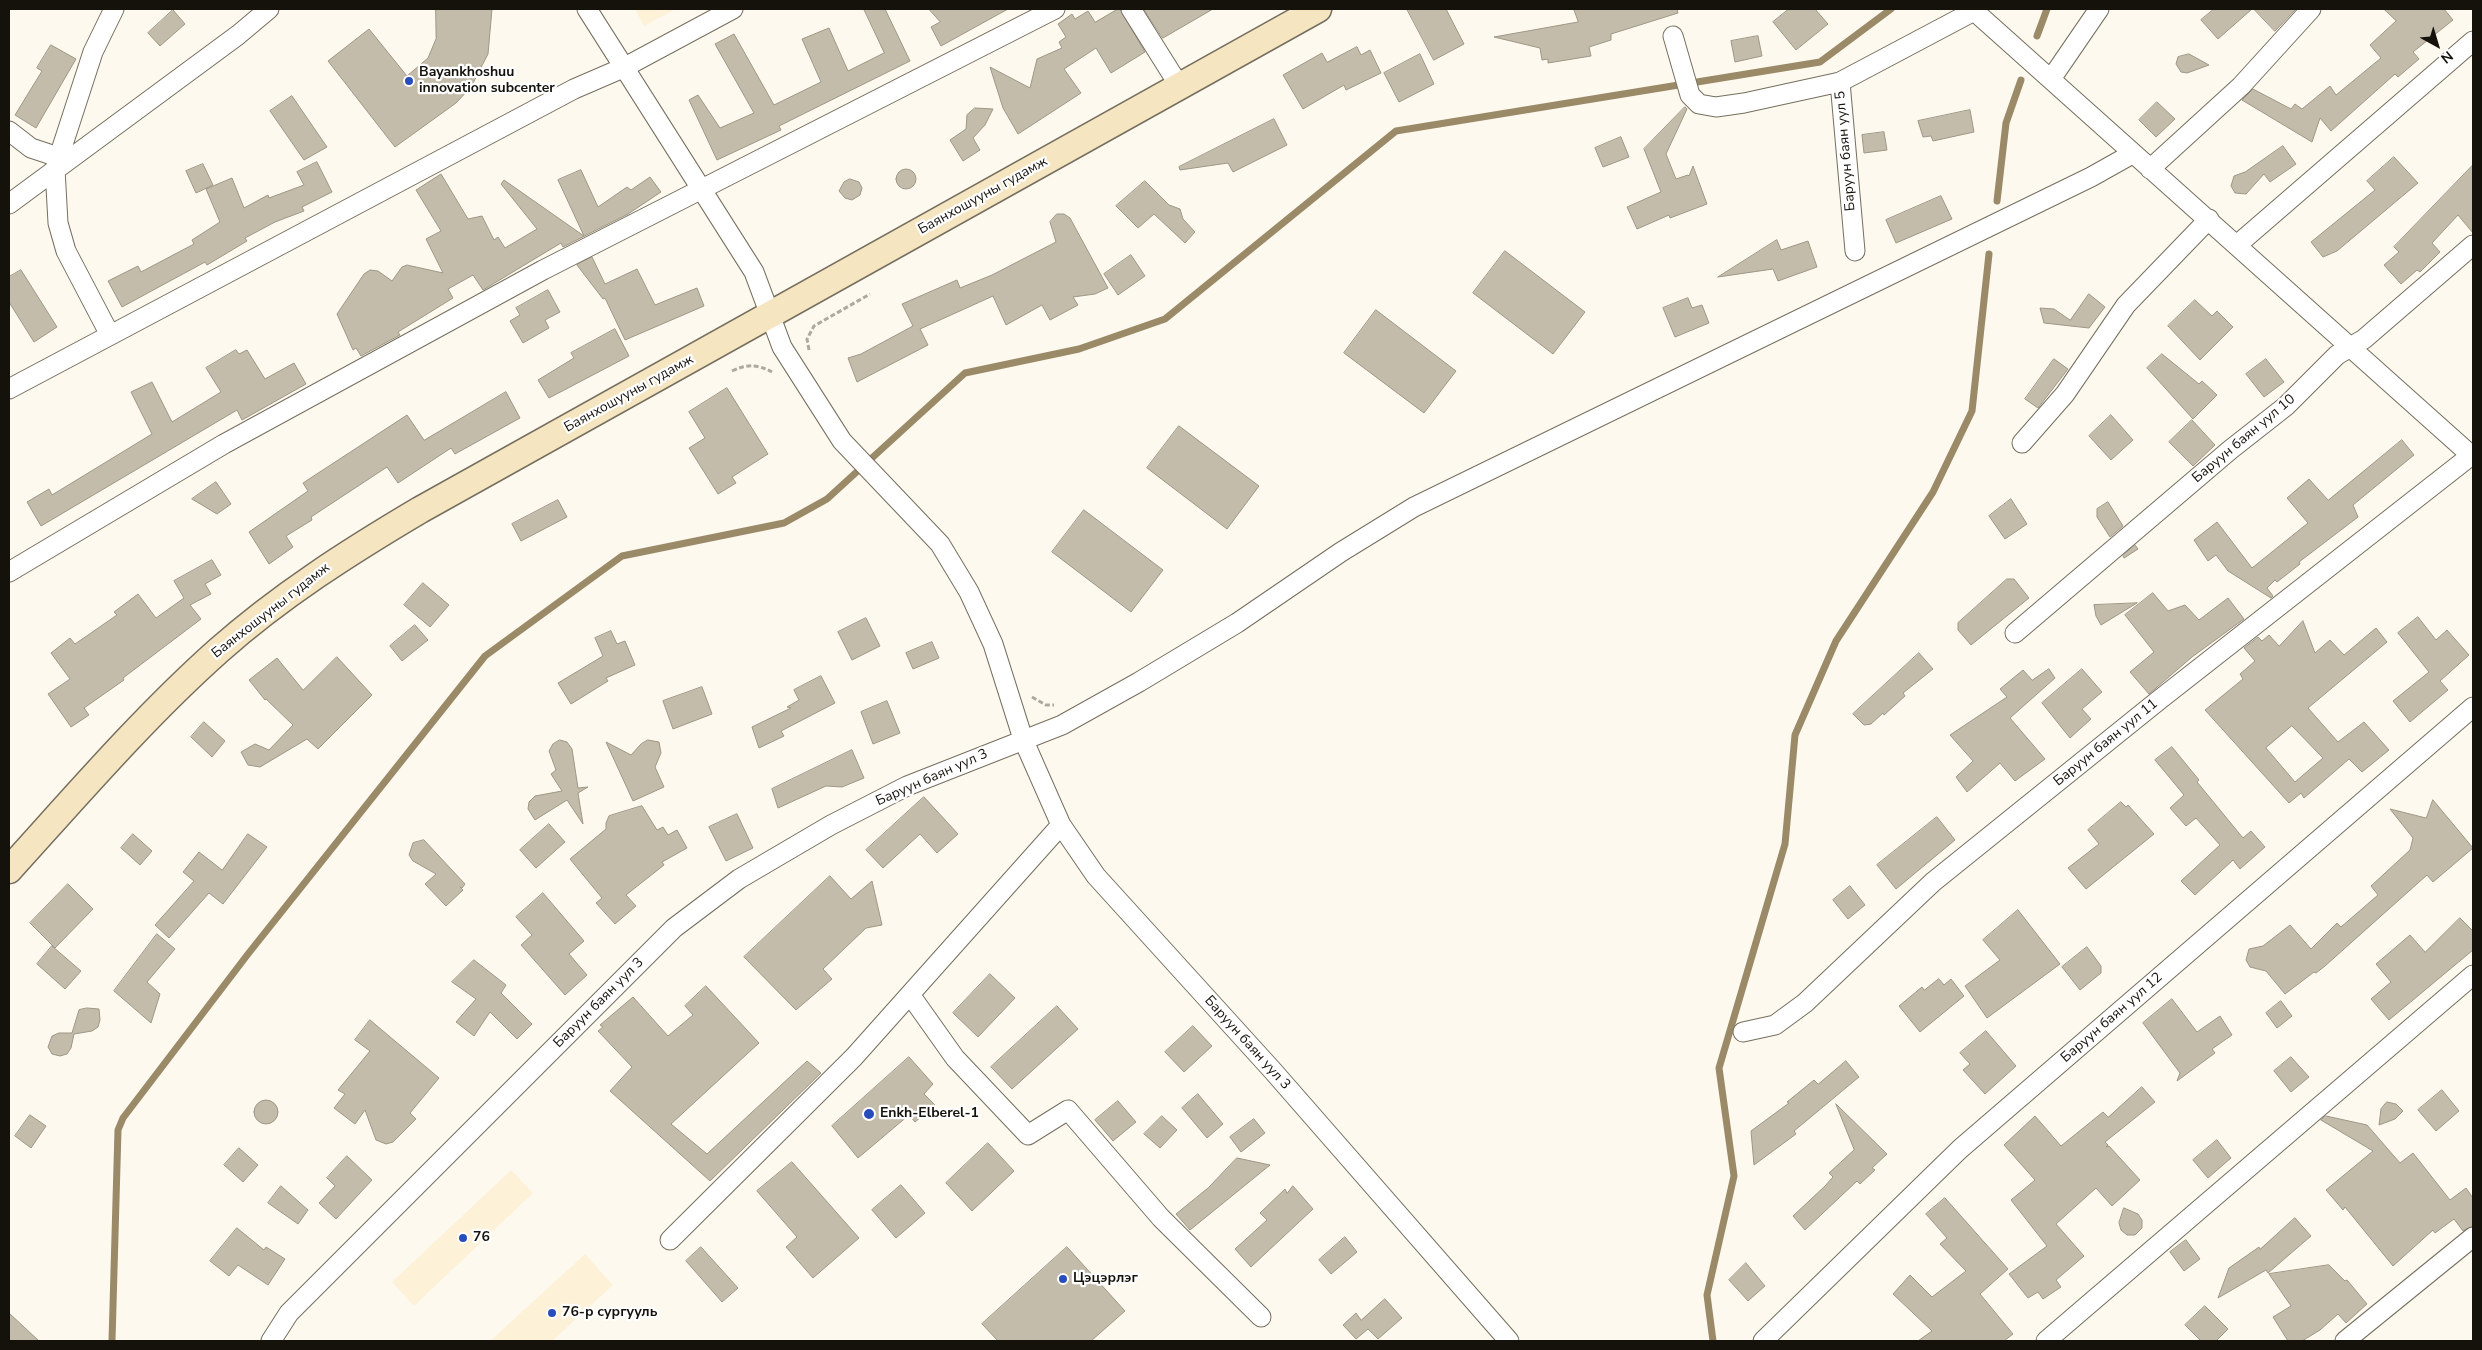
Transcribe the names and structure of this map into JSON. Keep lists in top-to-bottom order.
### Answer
{
  "streets": {
    "main road": ["Баянхошууны гудамж"],
    "street": [
      "Баруун баян уул 5",
      "Баруун баян уул 10",
      "Баруун баян уул 11",
      "Баруун баян уул 3",
      "Баруун баян уул 12"
    ]
  },
  "places": [
    "Bayankhoshuu innovation subcenter",
    "Enkh-Elberel-1",
    "76",
    "Цэцэрлэг",
    "76-р сургууль"
  ],
  "north": "bottom right"
}
